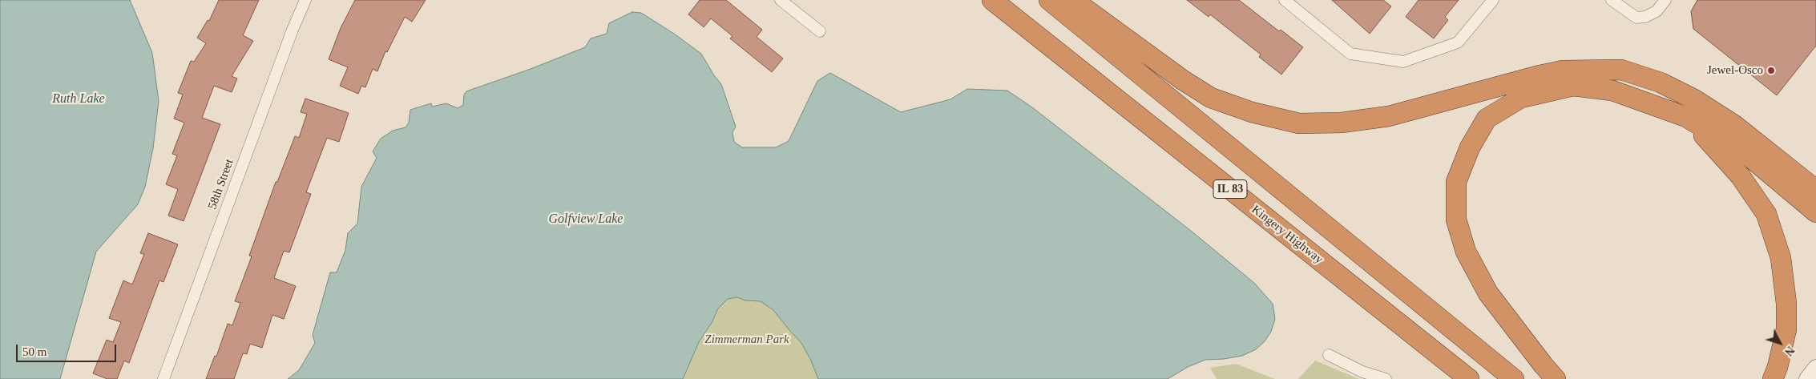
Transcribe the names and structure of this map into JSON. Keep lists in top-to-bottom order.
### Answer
{
  "streets": {
    "highway": ["IL 83", "Kingery Highway"],
    "street": ["58th Street"]
  },
  "water": ["Ruth Lake", "Golfview Lake"],
  "parks": ["Zimmerman Park"],
  "places": ["Jewel-Osco"],
  "scale_bar": "50 m",
  "north": "bottom right"
}
